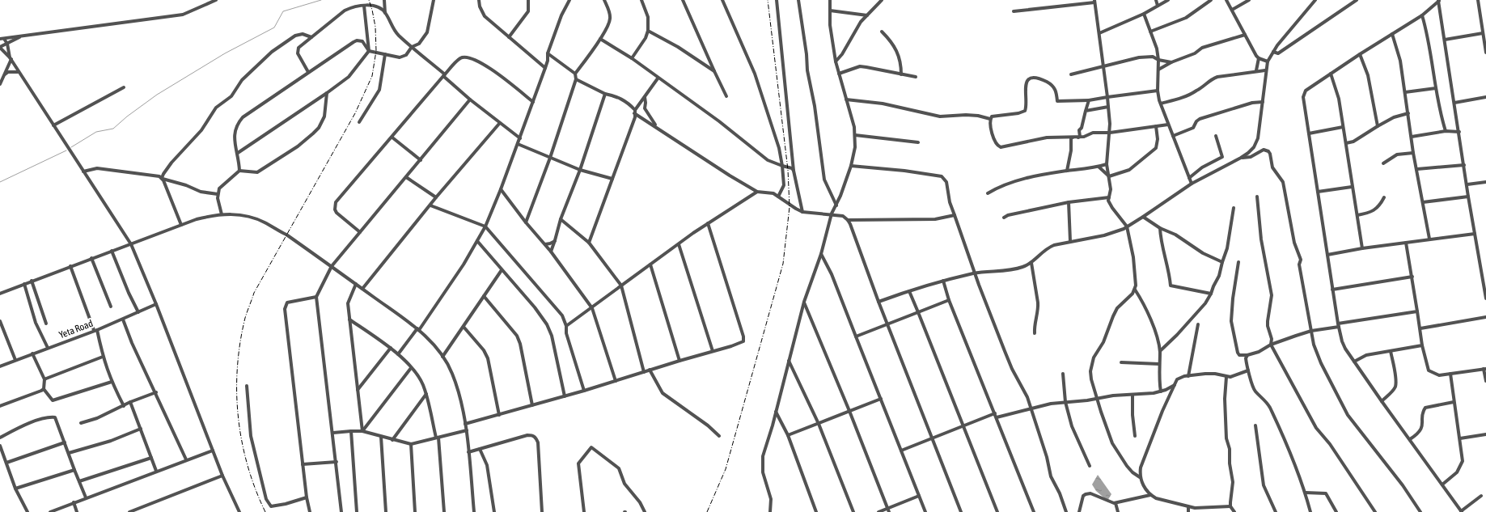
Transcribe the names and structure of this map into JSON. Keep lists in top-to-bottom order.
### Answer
{
  "streets": {
    "street": ["Yeta Road"]
  }
}
